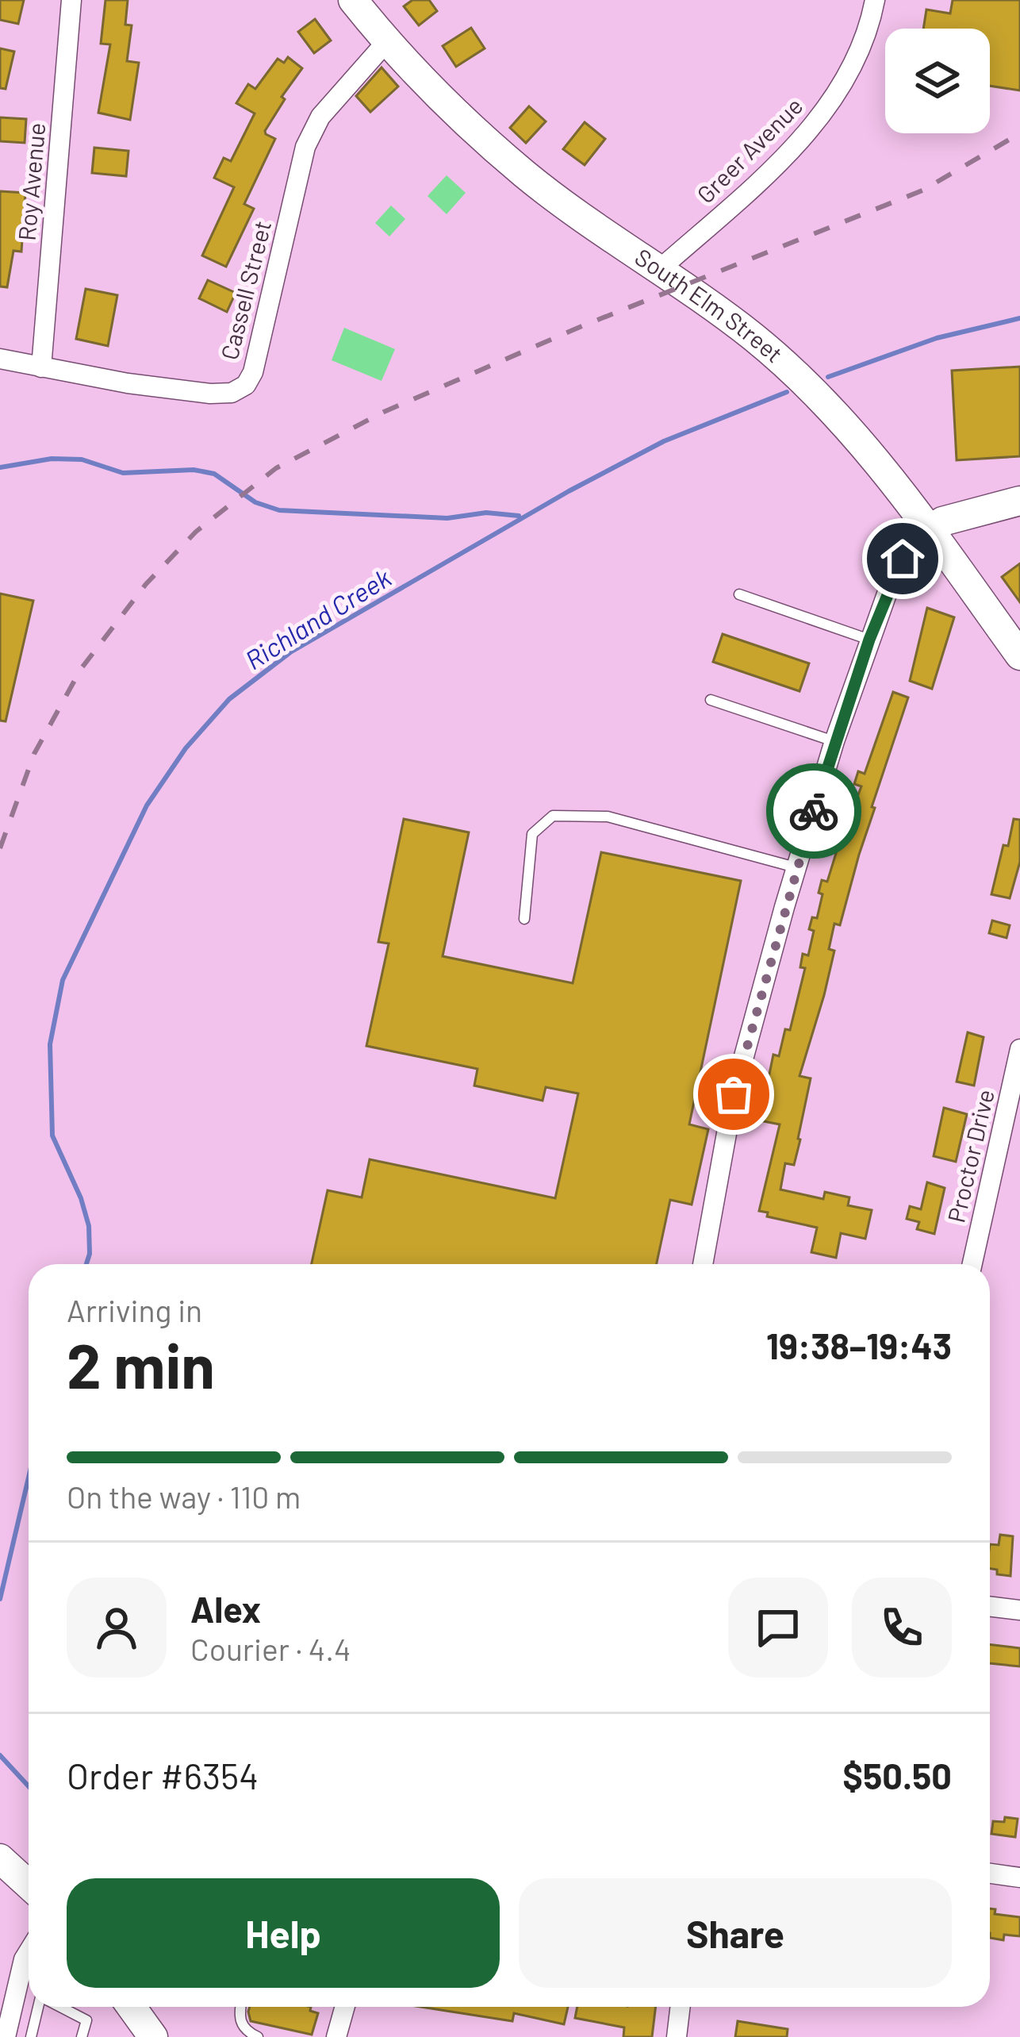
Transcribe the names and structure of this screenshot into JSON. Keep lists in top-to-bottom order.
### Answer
{
  "streets": {
    "street": [
      "Greer Avenue",
      "Roy Avenue",
      "Cassell Street",
      "South Elm Street",
      "Proctor Drive"
    ]
  },
  "crossings": [
    ["Greer Avenue", "South Elm Street"],
    ["Roy Avenue", "Cassell Street"],
    ["Cassell Street", "South Elm Street"]
  ],
  "water": ["Richland Creek"],
  "page": {
    "heading": ["2 min", "Arriving in", "19:38–19:43"],
    "panel": [
      "Alex",
      "Courier · 4.4",
      "Order #6354",
      "$50.50"
    ],
    "bar": "On the way · 110 m",
    "buttons": ["Help", "Share"]
  }
}
